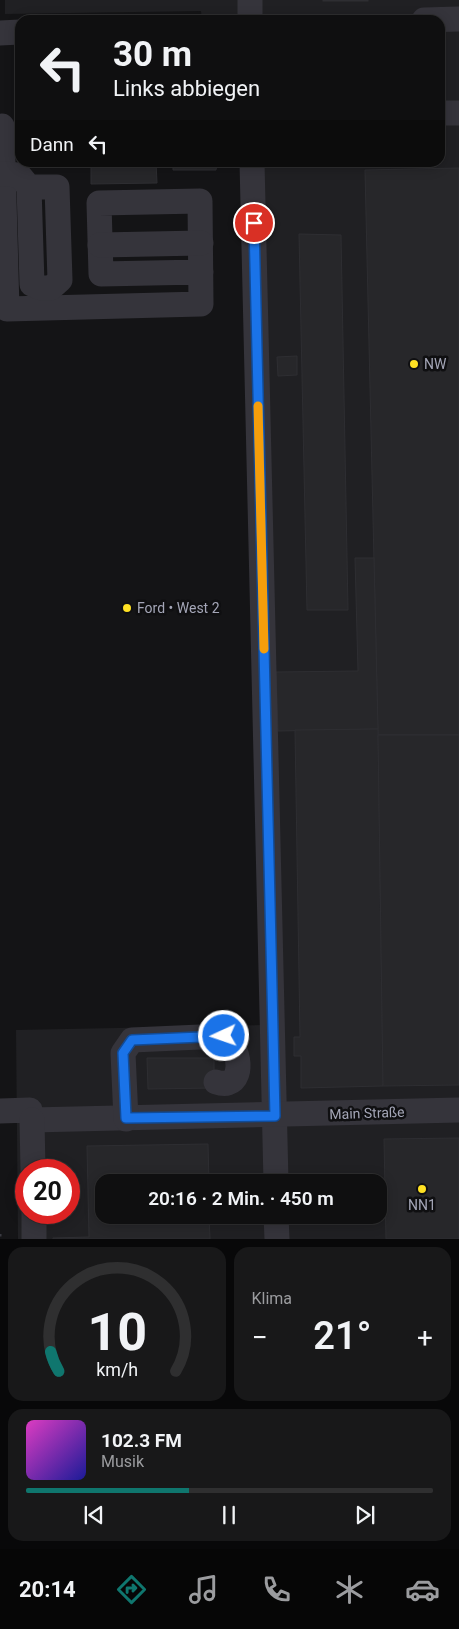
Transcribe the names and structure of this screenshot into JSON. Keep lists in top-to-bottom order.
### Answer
{
  "streets": {
    "street": ["Main Straße"]
  },
  "places": ["NW", "Ford • West 2", "NN1"],
  "page": {
    "turn": ["30 m", "Links abbiegen"],
    "then": "Dann",
    "limit": "20",
    "trip": "20:16 · 2 Min. · 450 m",
    "tile": "Klima",
    "heat": ["−", "21°", "+"],
    "song": ["102.3 FM", "Musik"],
    "tabs": "20:14",
    "gauge": ["10", "km/h"]
  }
}
